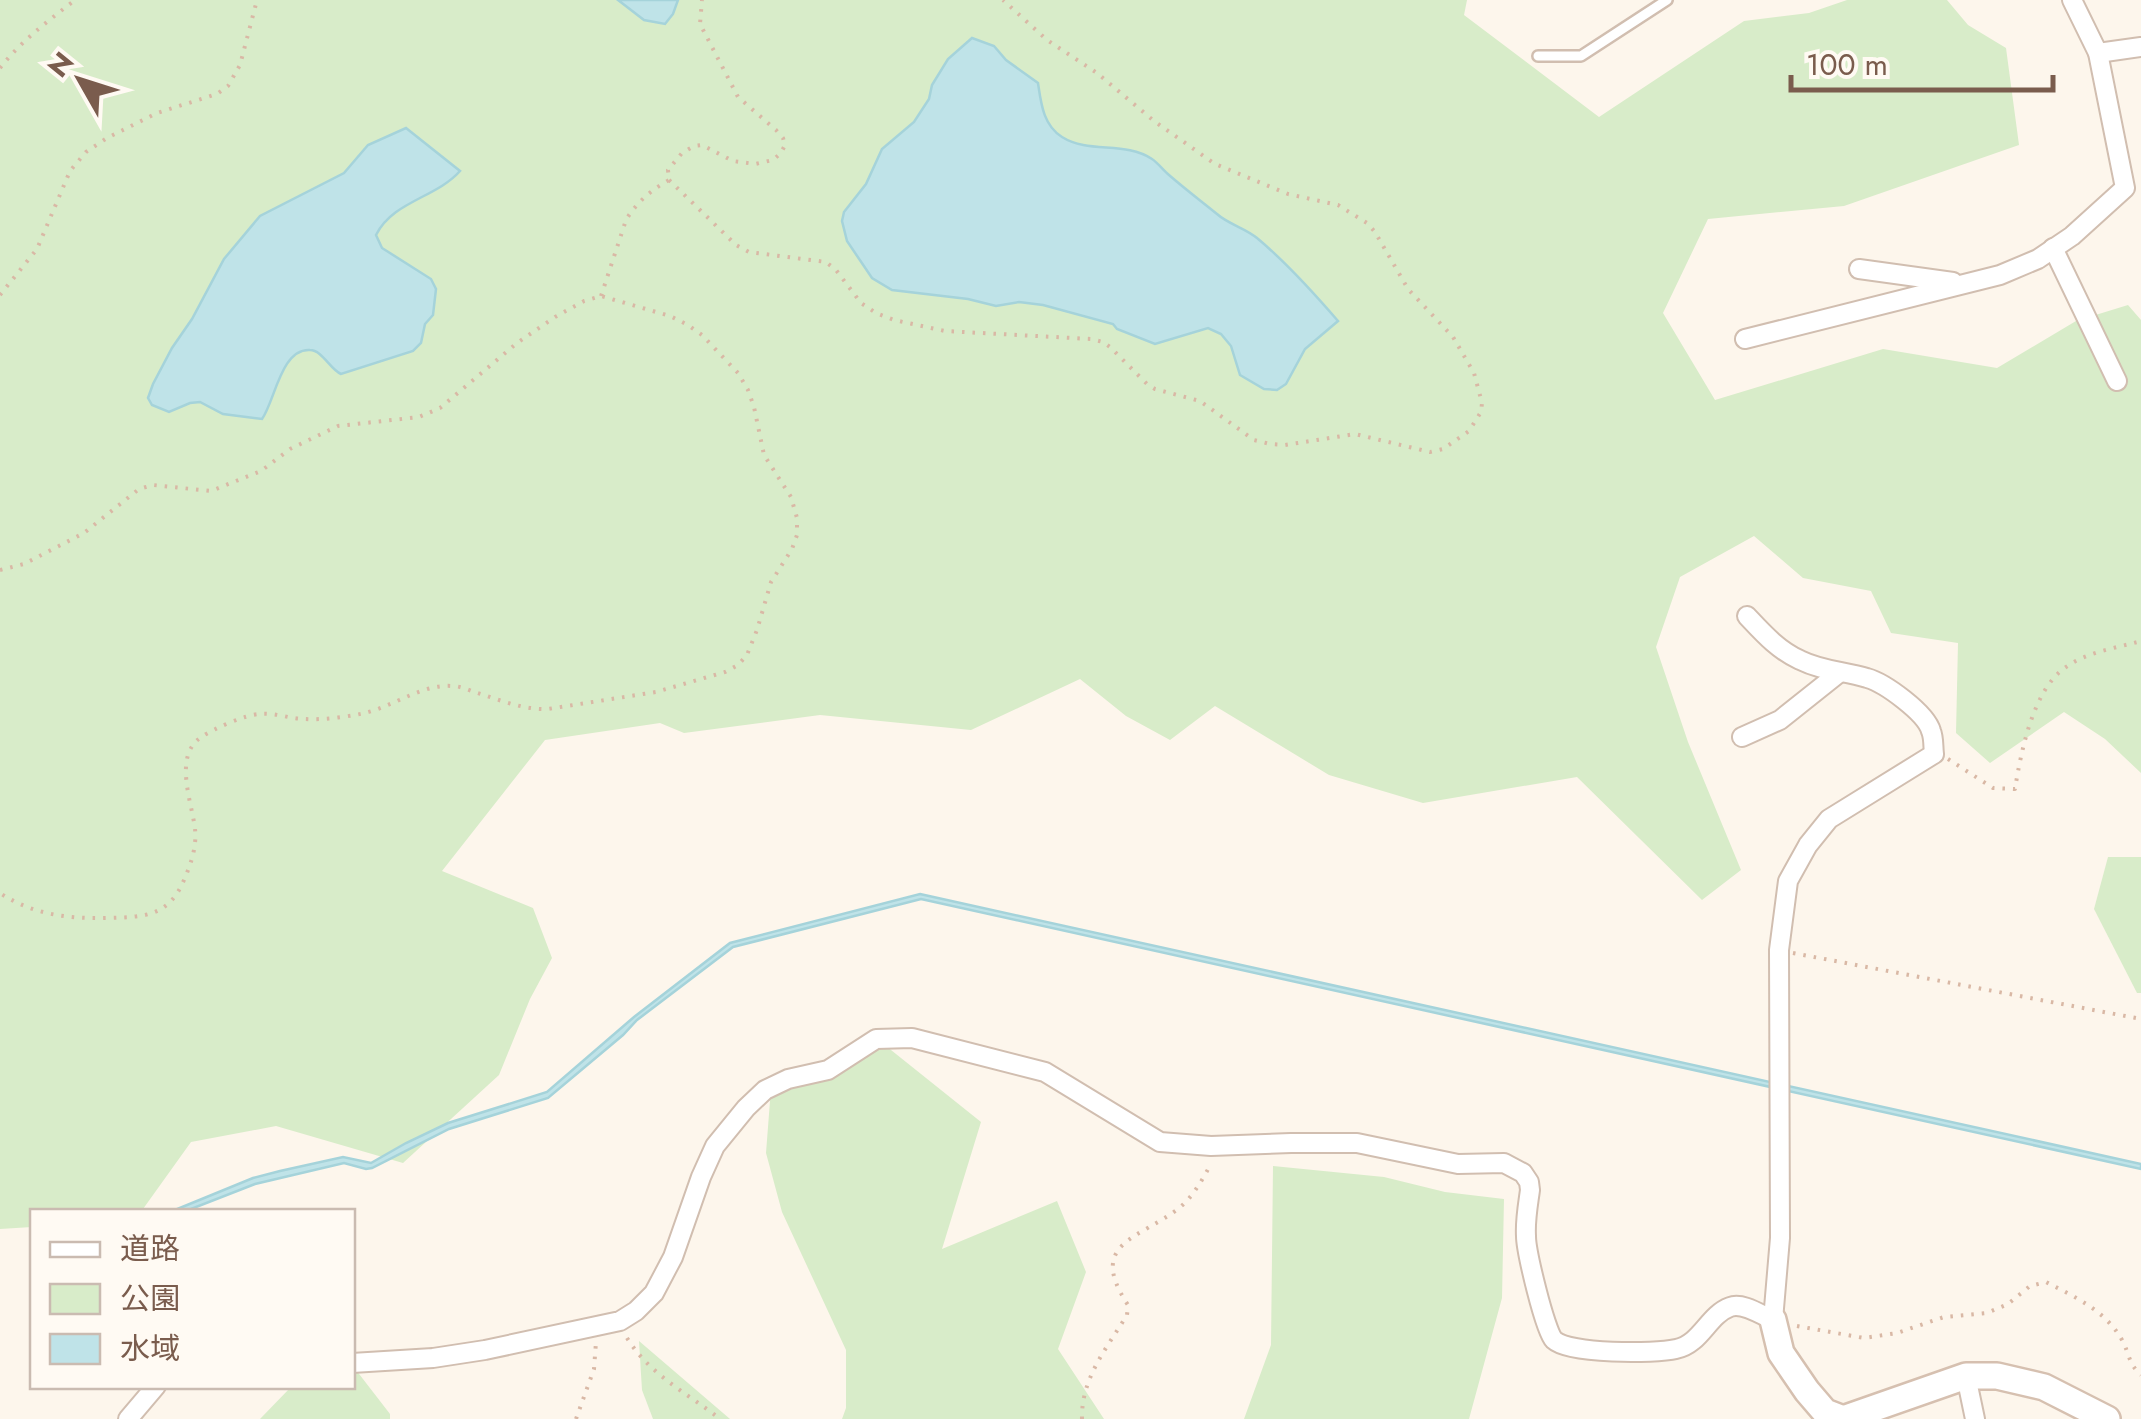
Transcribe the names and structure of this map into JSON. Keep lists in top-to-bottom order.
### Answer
{
  "legend": ["道路", "公園", "水域"],
  "scale_bar": "100 m",
  "north": "top left"
}
